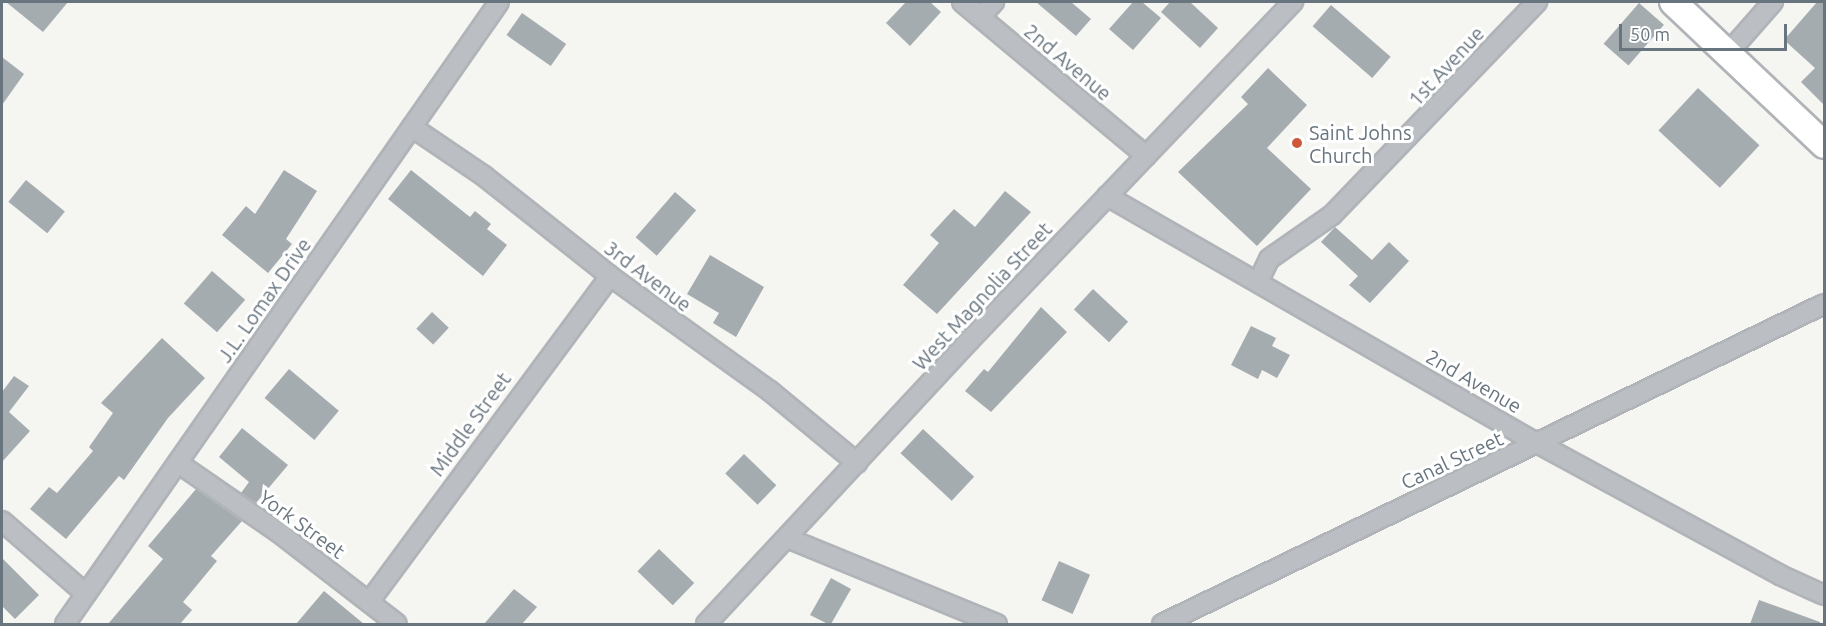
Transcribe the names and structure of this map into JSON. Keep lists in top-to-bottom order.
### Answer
{
  "streets": {
    "street": [
      "2nd Avenue",
      "1st Avenue",
      "3rd Avenue",
      "West Magnolia Street",
      "J.L. Lomax Drive",
      "Middle Street",
      "Canal Street",
      "York Street"
    ]
  },
  "crossings": [
    ["2nd Avenue", "1st Avenue"],
    ["2nd Avenue", "West Magnolia Street"],
    ["2nd Avenue", "Canal Street"],
    ["3rd Avenue", "West Magnolia Street"],
    ["3rd Avenue", "J.L. Lomax Drive"],
    ["3rd Avenue", "Middle Street"],
    ["J.L. Lomax Drive", "York Street"],
    ["Middle Street", "York Street"]
  ],
  "places": ["Saint Johns Church"],
  "scale_bar": "50 m"
}
